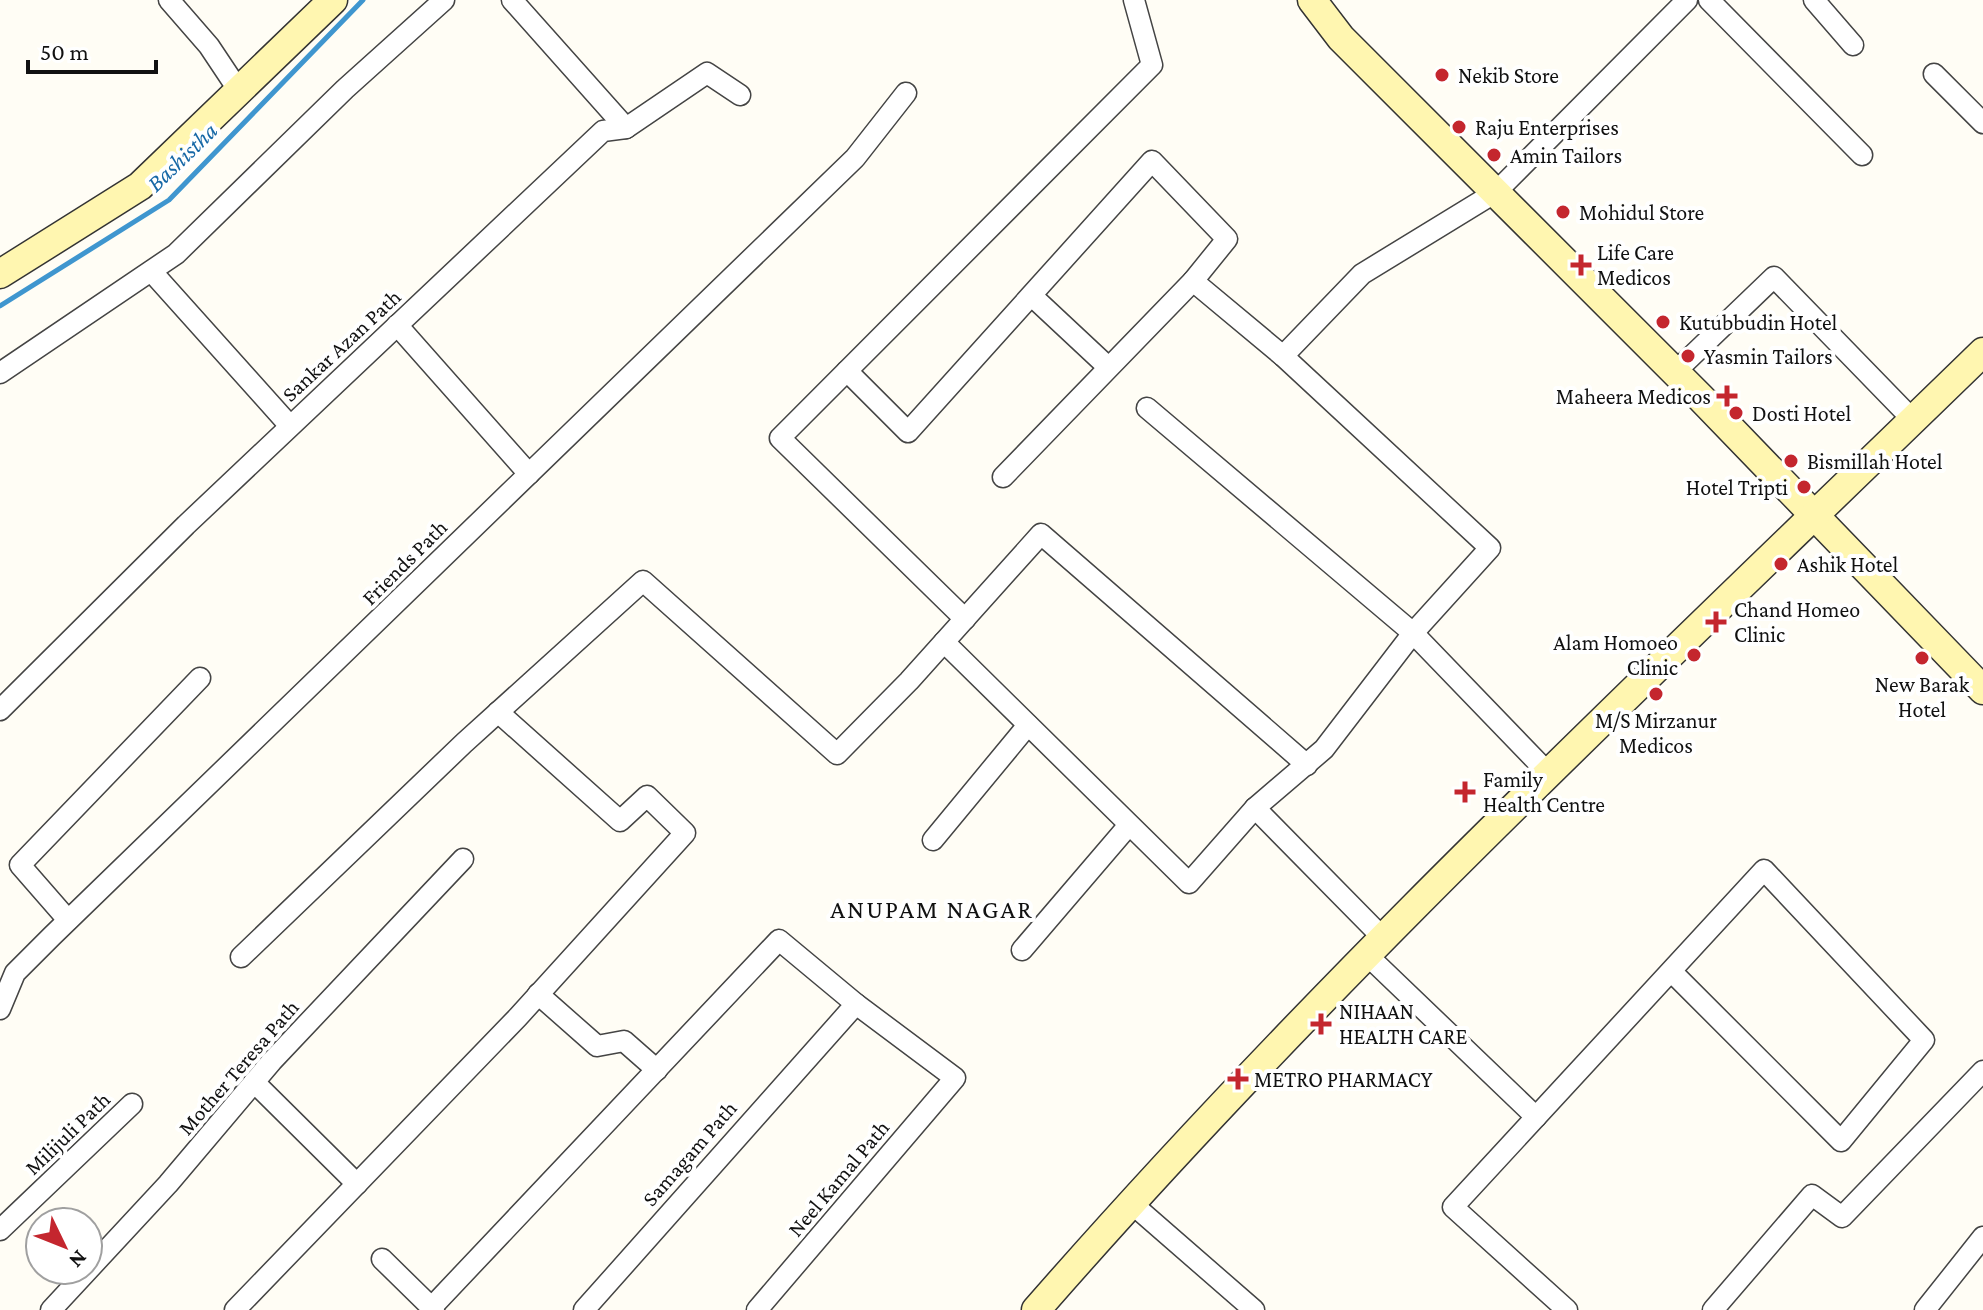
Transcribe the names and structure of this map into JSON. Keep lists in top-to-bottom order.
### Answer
{
  "streets": {
    "street": [
      "Sankar Azan Path",
      "Friends Path",
      "Mother Teresa Path",
      "Milijuli Path",
      "Samagam Path",
      "Neel Kamal Path"
    ]
  },
  "crossings": [
    ["Samagam Path", "Neel Kamal Path"]
  ],
  "districts": ["ANUPAM NAGAR"],
  "water": ["Bashistha"],
  "places": {
    "other": [
      "Nekib Store",
      "Raju Enterprises",
      "Amin Tailors",
      "Mohidul Store",
      "Kutubbudin Hotel",
      "Yasmin Tailors",
      "Dosti Hotel",
      "Bismillah Hotel",
      "Hotel Tripti",
      "Ashik Hotel",
      "Alam Homoeo Clinic",
      "New Barak Hotel",
      "M/S Mirzanur Medicos"
    ],
    "health": [
      "Life Care Medicos",
      "Maheera Medicos",
      "Chand Homeo Clinic",
      "Family Health Centre",
      "NIHAAN HEALTH CARE",
      "METRO PHARMACY"
    ]
  },
  "scale_bar": "50 m",
  "north": "bottom right"
}
